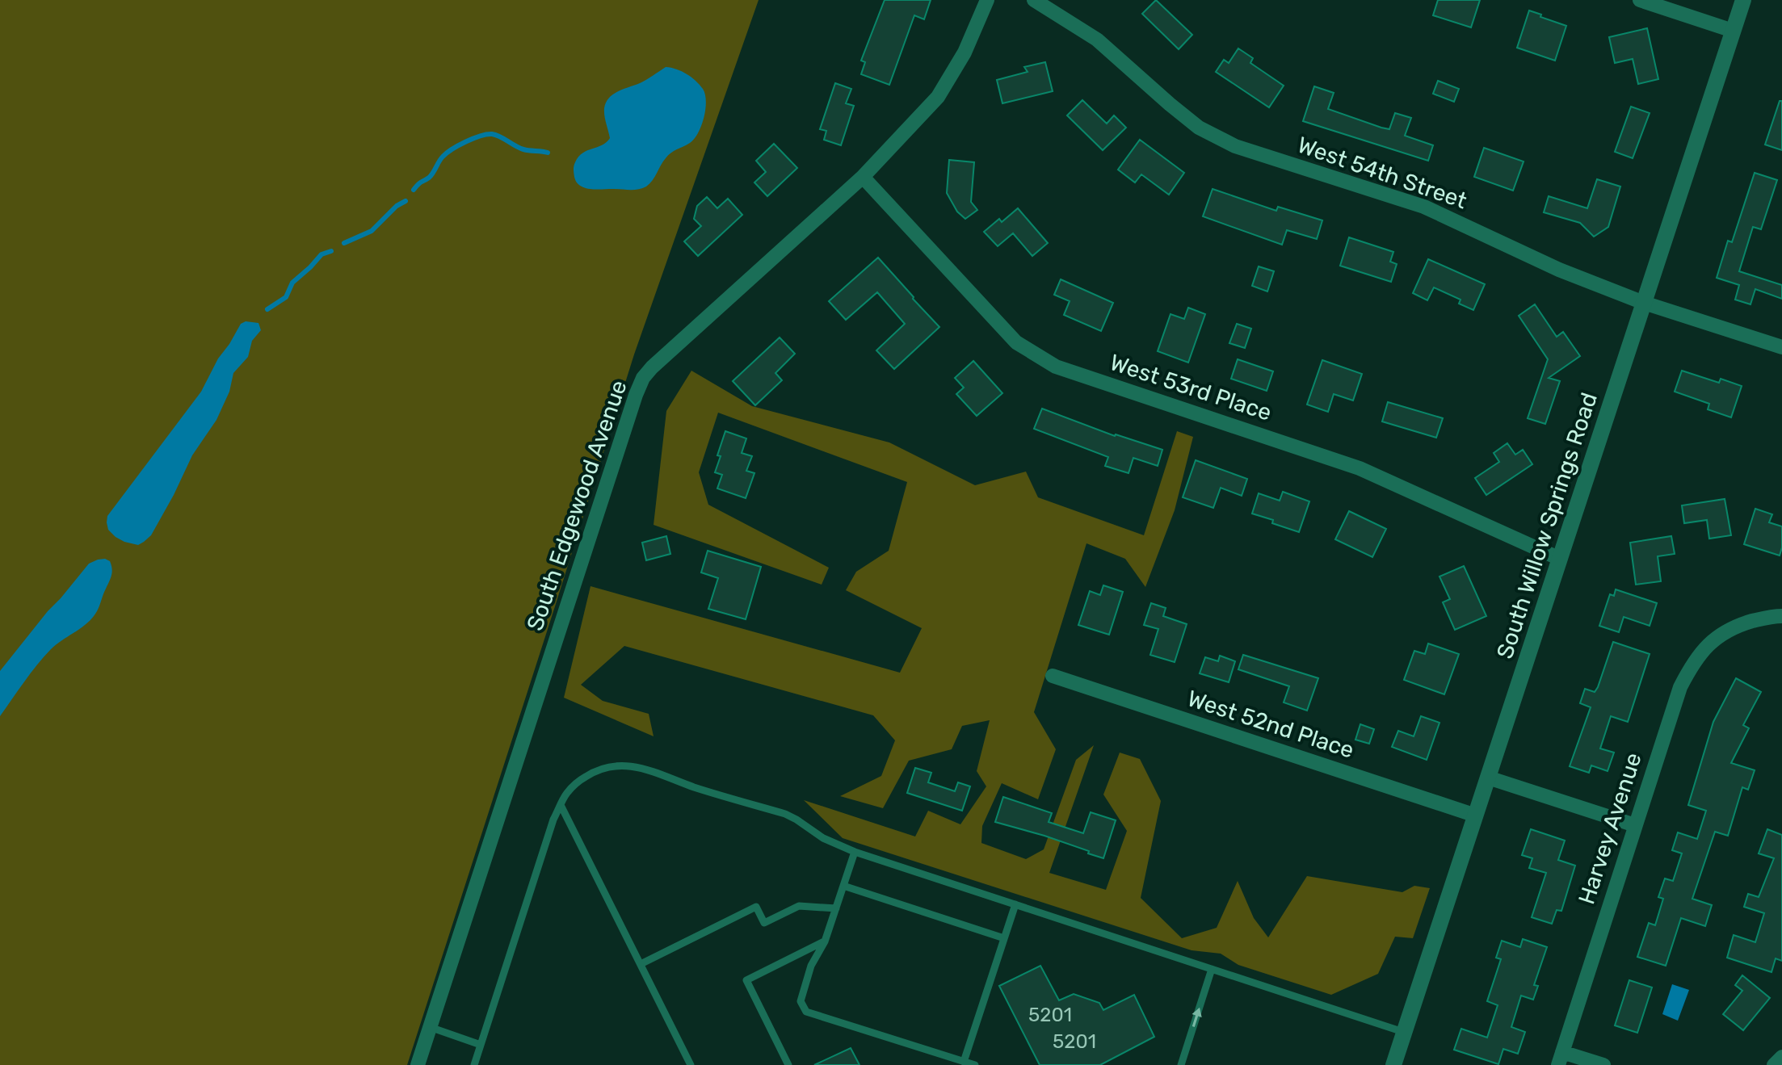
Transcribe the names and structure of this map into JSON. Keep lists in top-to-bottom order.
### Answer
{
  "streets": {
    "street": [
      "West 54th Street",
      "West 53rd Place",
      "South Edgewood Avenue",
      "South Willow Springs Road",
      "West 52nd Place",
      "Harvey Avenue"
    ]
  },
  "crossings": [
    ["West 54th Street", "South Willow Springs Road"],
    ["West 53rd Place", "South Edgewood Avenue"],
    ["West 53rd Place", "South Willow Springs Road"],
    ["South Willow Springs Road", "West 52nd Place"]
  ],
  "house_numbers": ["5201", "5201"]
}
